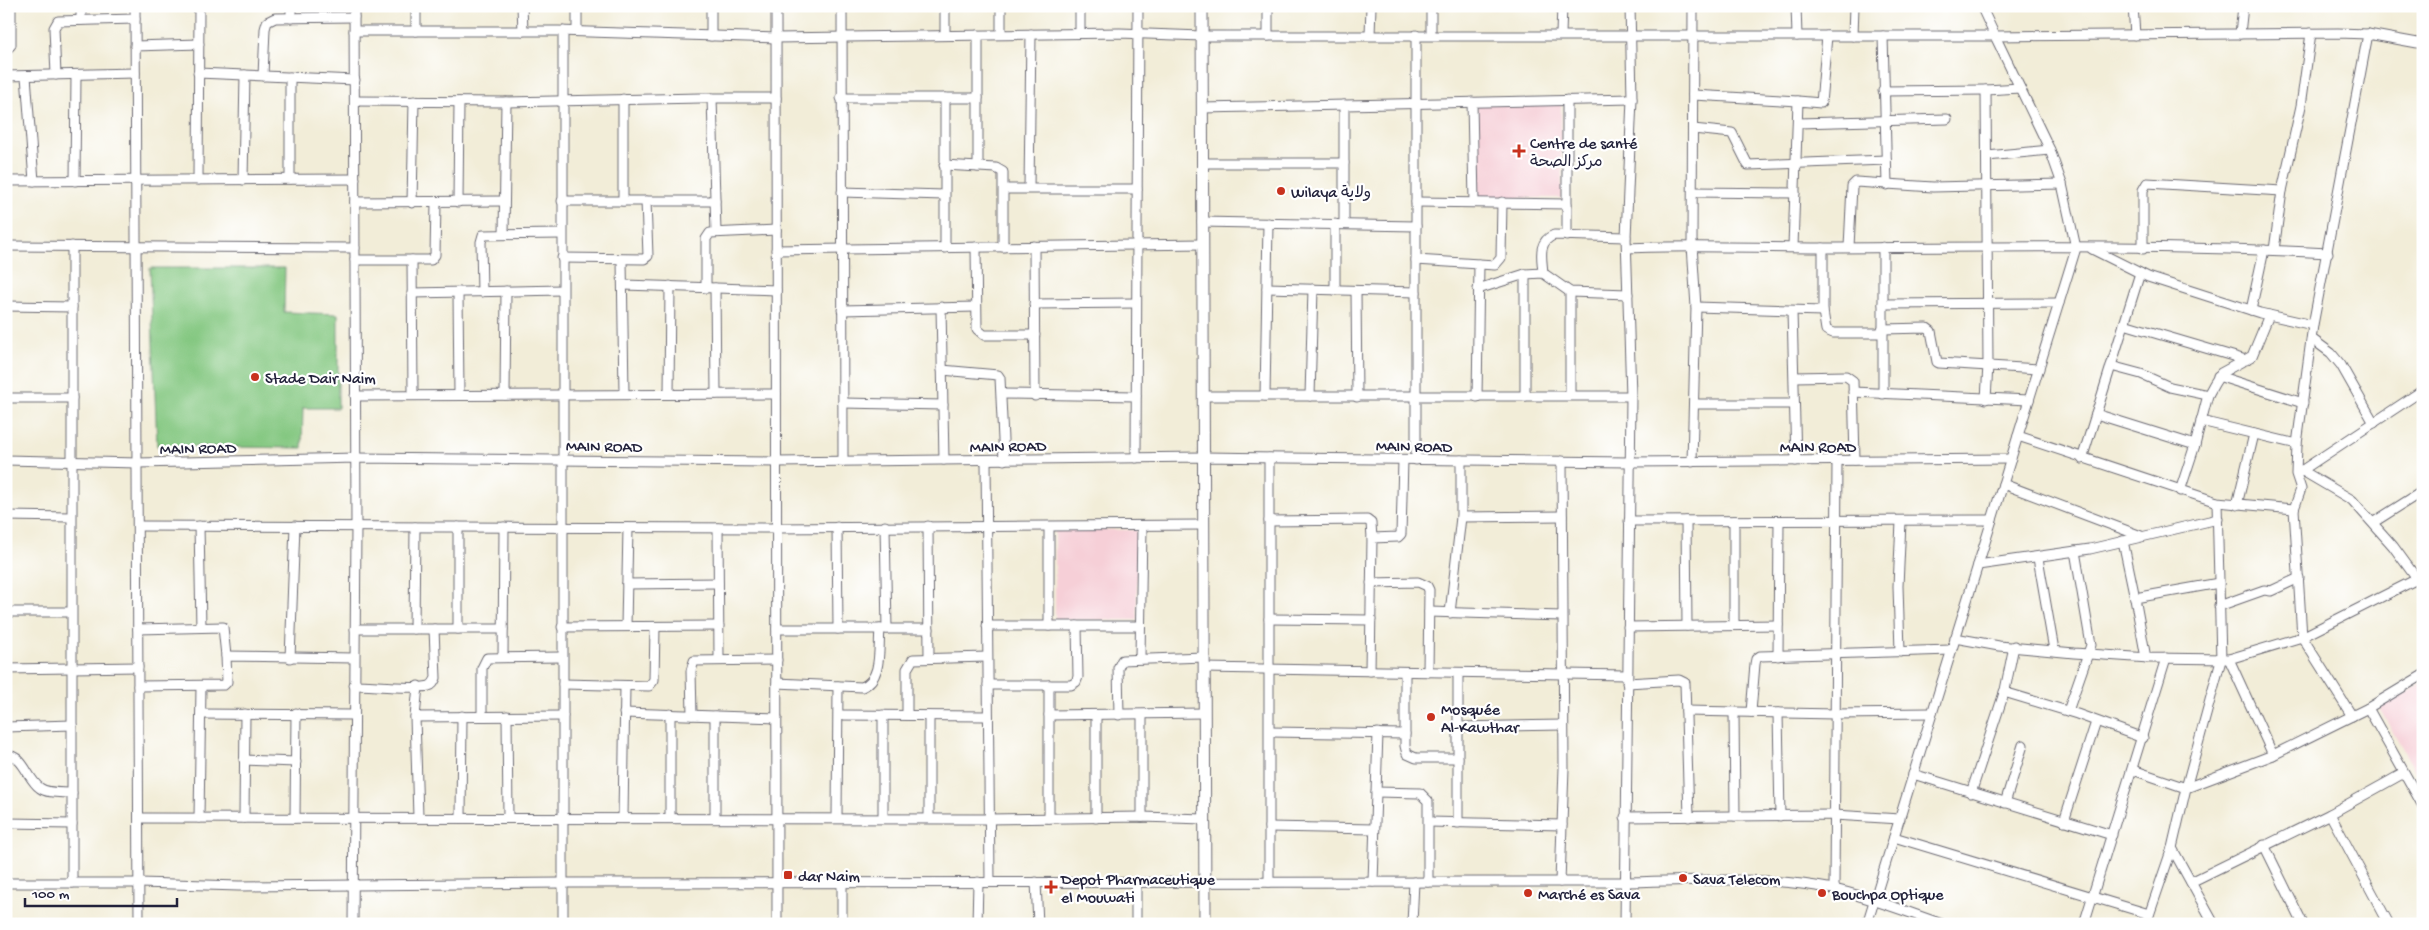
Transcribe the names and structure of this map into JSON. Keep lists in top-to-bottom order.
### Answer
{
  "streets": {
    "street": ["MAIN ROAD"]
  },
  "places": {
    "health": ["Centre de santé مركز الصحة", "Depot Pharmaceutique el Mouwati"],
    "other": [
      "Wilaya ولاية",
      "Stade Dair Naim",
      "Mosquée Al-Kawthar",
      "Sava Telecom",
      "Marché es Sava",
      "Bouchpa Optique"
    ],
    "transit": ["dar Naim"]
  },
  "scale_bar": "100 m"
}
